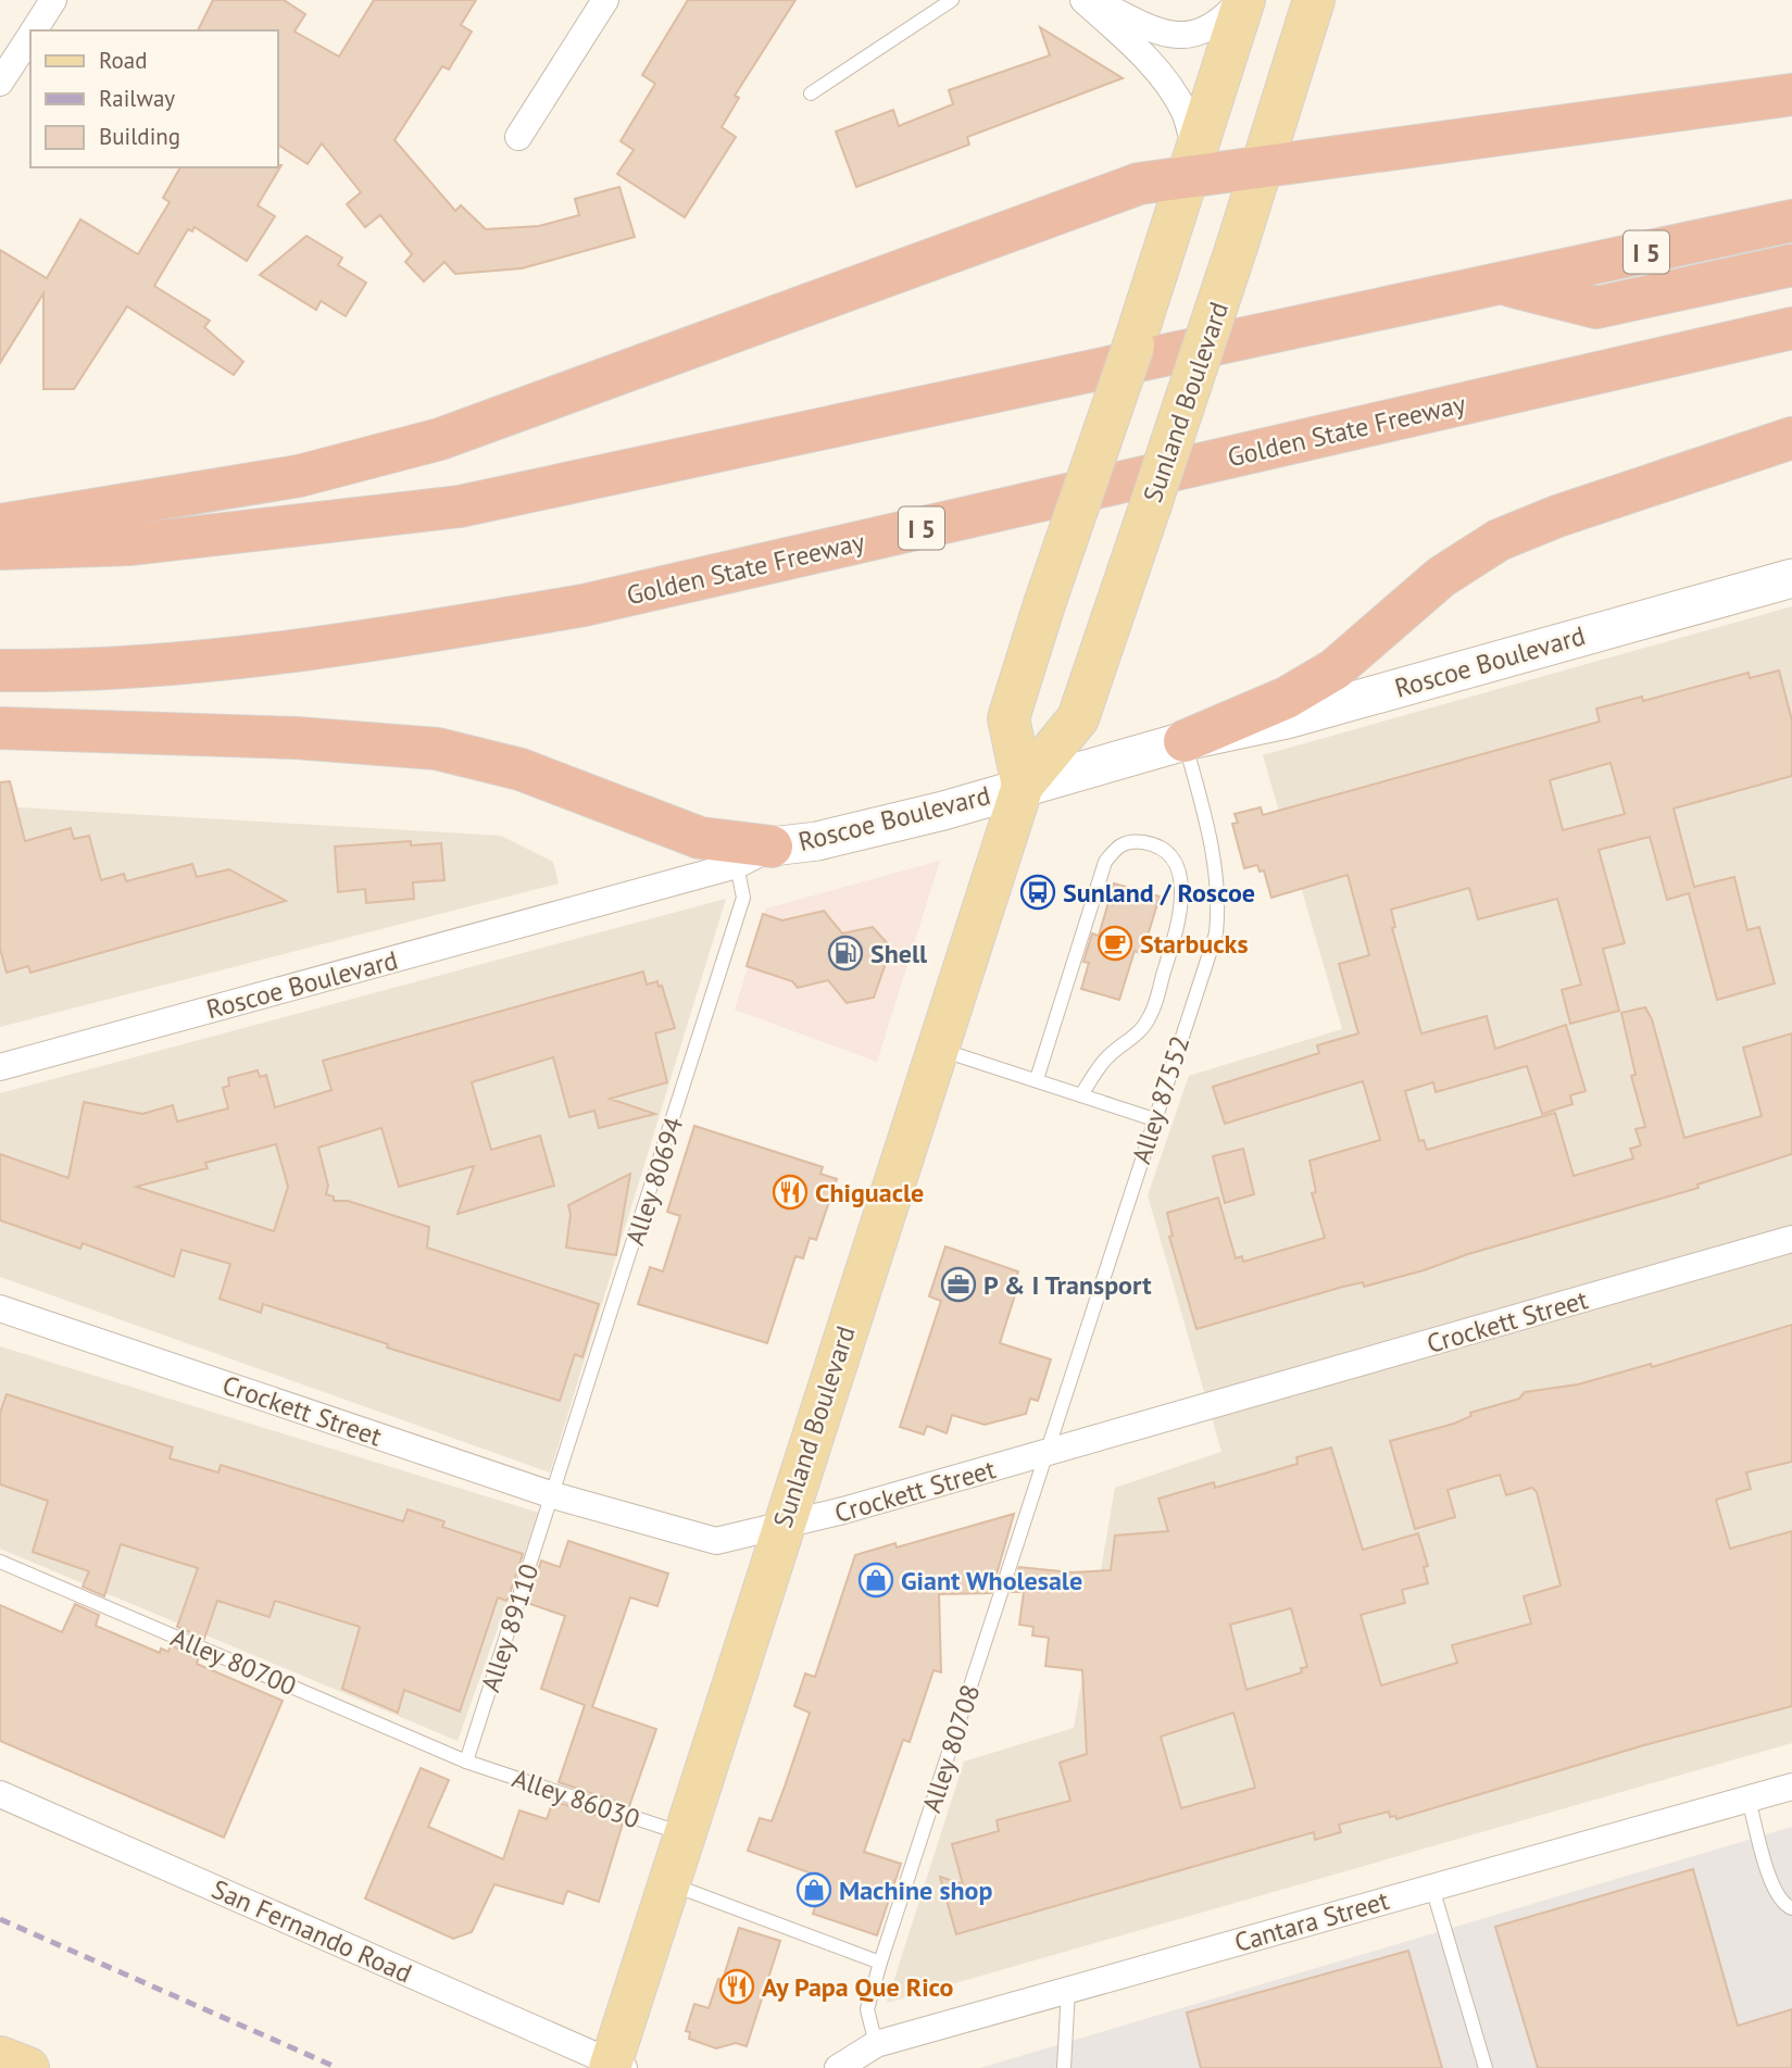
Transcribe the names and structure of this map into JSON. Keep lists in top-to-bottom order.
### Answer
{
  "streets": {
    "highway": ["I 5", "Golden State Freeway"],
    "main road": ["Sunland Boulevard", "Roscoe Boulevard"],
    "street": ["Crockett Street", "Cantara Street", "San Fernando Road"],
    "lane": [
      "Alley 87552",
      "Alley 80694",
      "Alley 89110",
      "Alley 80700",
      "Alley 80708",
      "Alley 86030"
    ]
  },
  "crossings": [
    ["Sunland Boulevard", "Roscoe Boulevard"],
    ["Sunland Boulevard", "Crockett Street"],
    ["Sunland Boulevard", "Alley 86030"],
    ["Sunland Boulevard", "San Fernando Road"],
    ["Roscoe Boulevard", "Alley 87552"],
    ["Roscoe Boulevard", "Alley 80694"],
    ["Alley 87552", "Crockett Street"],
    ["Alley 87552", "Alley 80708"],
    ["Alley 80694", "Crockett Street"],
    ["Alley 80694", "Alley 89110"],
    ["Crockett Street", "Alley 89110"],
    ["Crockett Street", "Alley 80708"],
    ["Alley 89110", "Alley 80700"],
    ["Alley 89110", "Alley 86030"],
    ["Alley 80700", "Alley 86030"],
    ["Alley 80708", "Cantara Street"]
  ],
  "places": {
    "bus stop": ["Sunland / Roscoe"],
    "cafe": ["Starbucks"],
    "fuel station": ["Shell"],
    "restaurant": ["Chiguacle", "Ay Papa Que Rico"],
    "office": ["P & I Transport"],
    "shop": ["Giant Wholesale", "Machine shop"]
  },
  "legend": ["Road", "Railway", "Building"]
}
